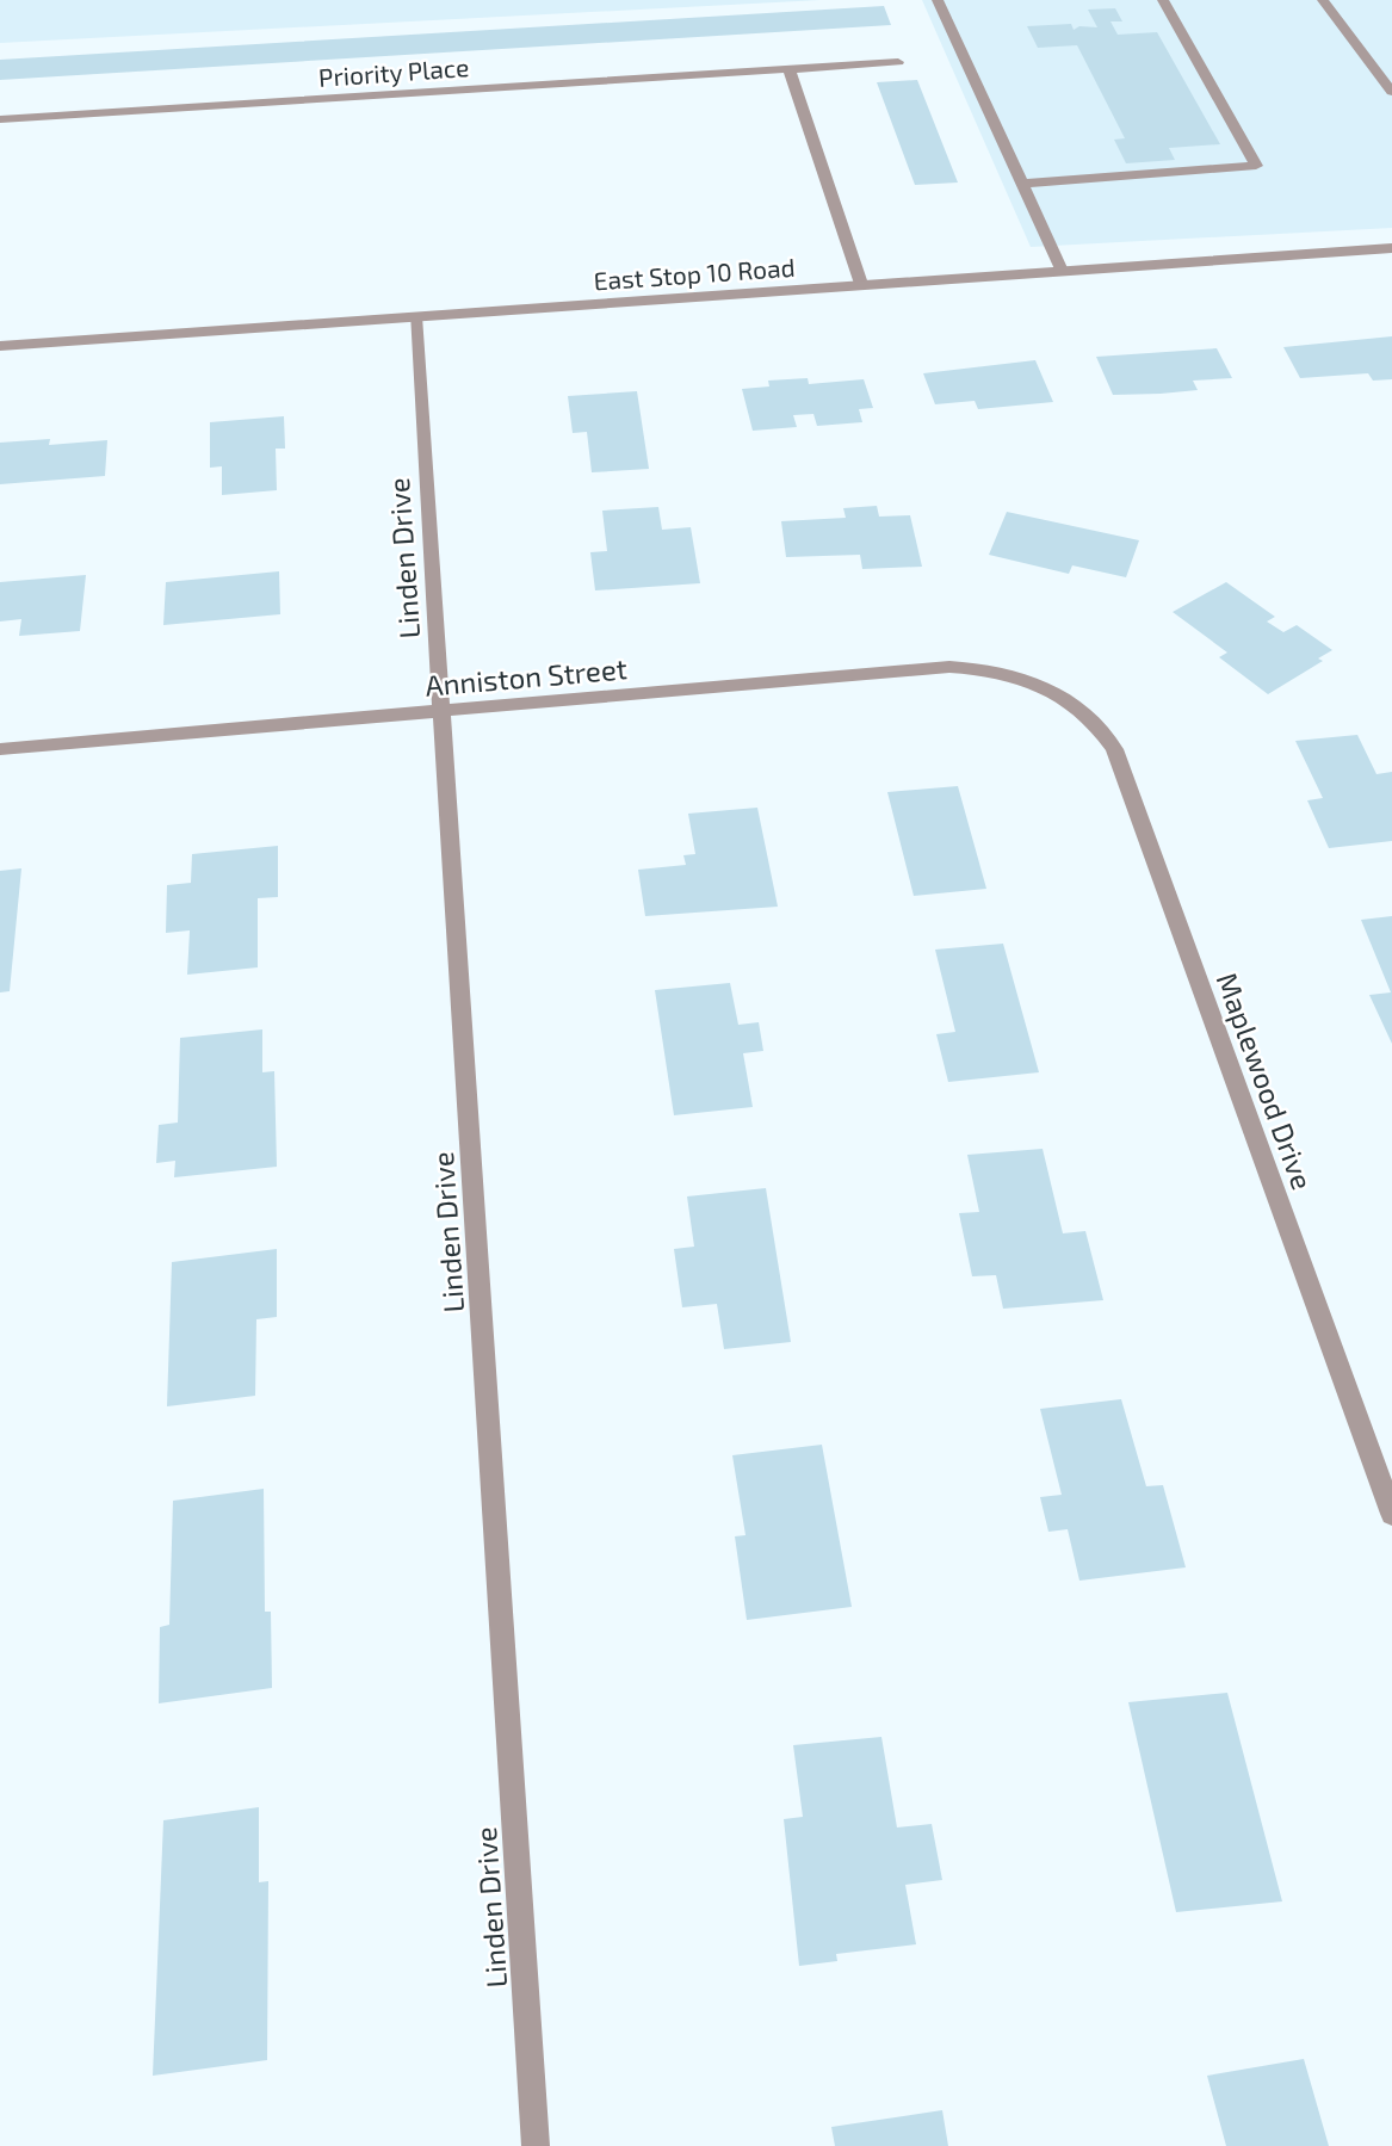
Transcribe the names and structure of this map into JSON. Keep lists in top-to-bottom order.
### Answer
{
  "streets": {
    "street": [
      "Priority Place",
      "East Stop 10 Road",
      "Linden Drive",
      "Anniston Street",
      "Maplewood Drive"
    ]
  },
  "crossings": [
    ["East Stop 10 Road", "Linden Drive"],
    ["Linden Drive", "Anniston Street"],
    ["Anniston Street", "Maplewood Drive"]
  ]
}
